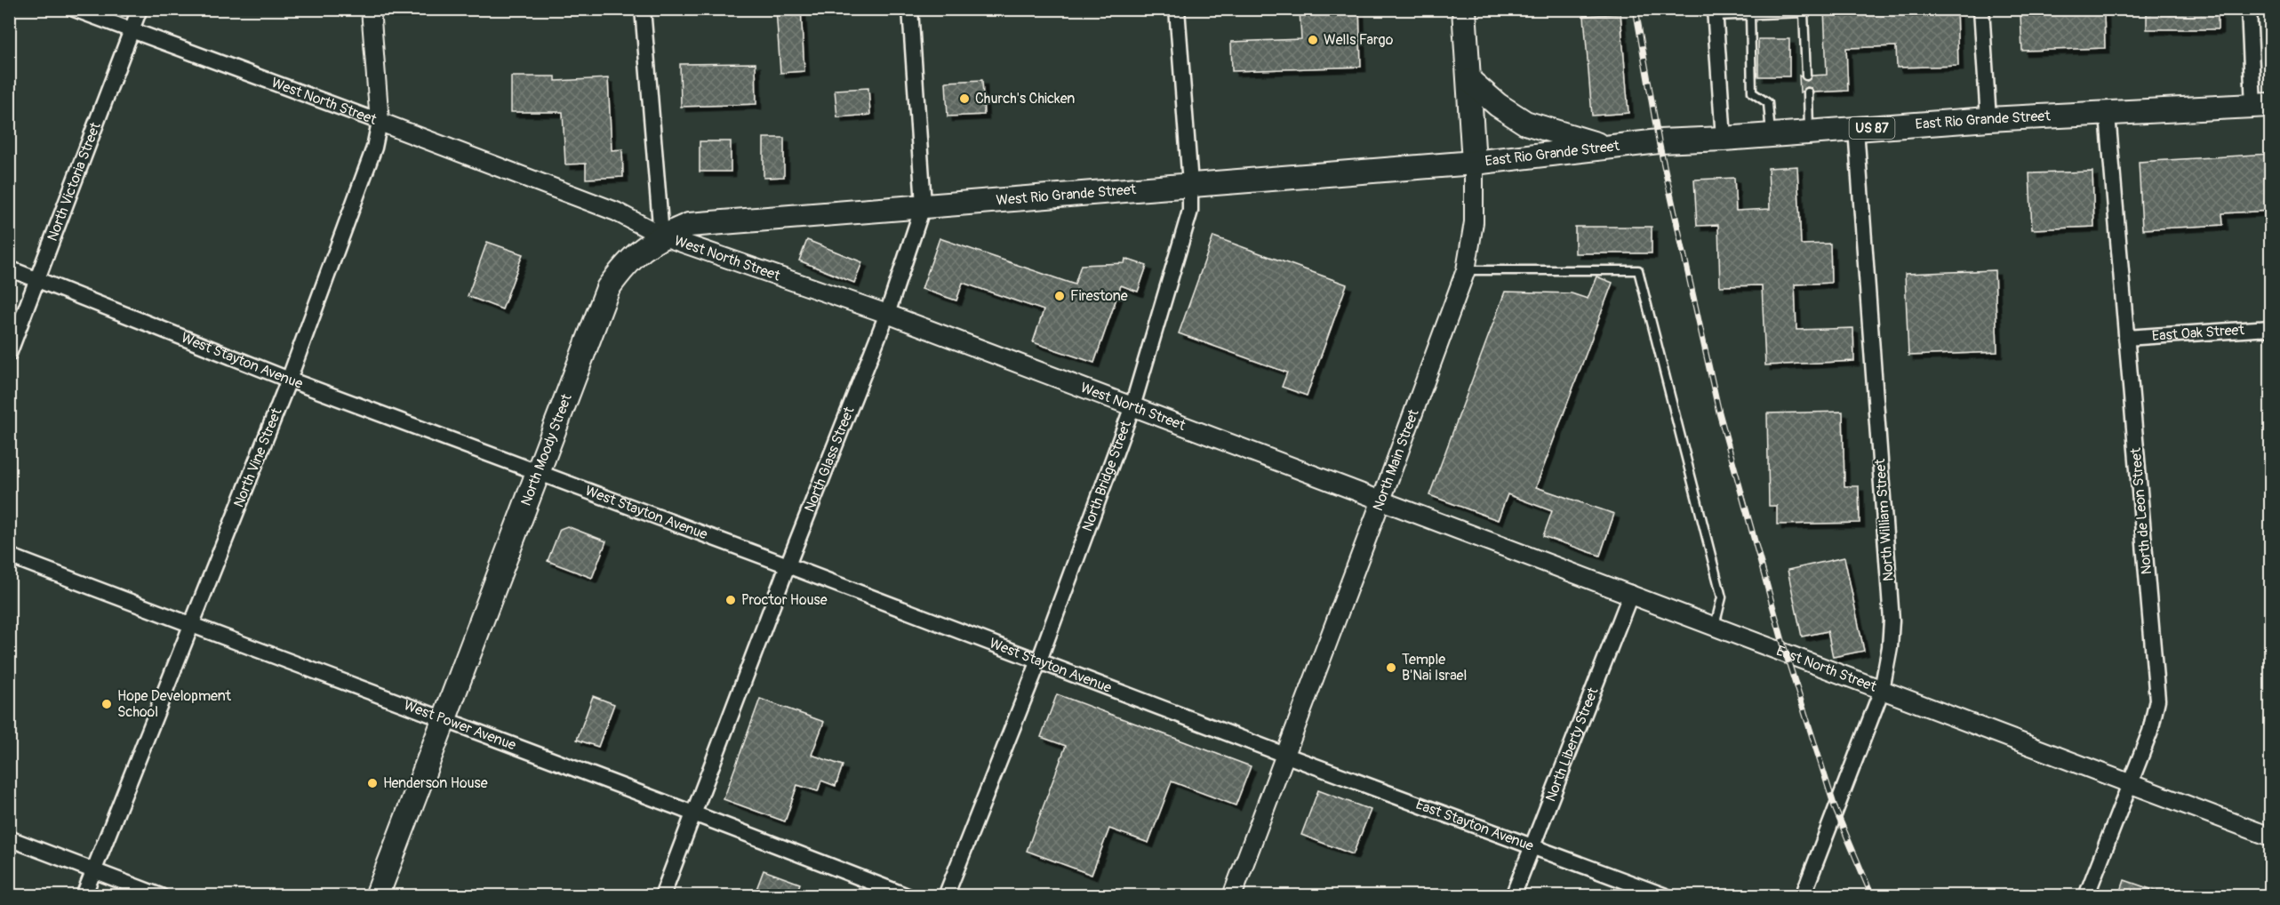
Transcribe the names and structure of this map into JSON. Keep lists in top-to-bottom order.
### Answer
{
  "streets": {
    "main road": [
      "East Rio Grande Street",
      "US 87",
      "West Rio Grande Street",
      "North Moody Street",
      "North Main Street"
    ],
    "street": [
      "West North Street",
      "North Victoria Street",
      "East Oak Street",
      "West Stayton Avenue",
      "North Vine Street",
      "North Glass Street",
      "North Bridge Street",
      "North de Leon Street",
      "North William Street",
      "East North Street",
      "West Power Avenue",
      "North Liberty Street",
      "East Stayton Avenue"
    ]
  },
  "crossings": [
    ["West North Street", "North Victoria Street"],
    ["West North Street", "West Rio Grande Street"],
    ["West North Street", "North Moody Street"],
    ["West North Street", "North Vine Street"],
    ["West North Street", "North Glass Street"],
    ["West North Street", "North Main Street"],
    ["West North Street", "North Bridge Street"],
    ["West North Street", "East North Street"],
    ["East Rio Grande Street", "West Rio Grande Street"],
    ["East Rio Grande Street", "North Main Street"],
    ["East Rio Grande Street", "North de Leon Street"],
    ["East Rio Grande Street", "North William Street"],
    ["North Victoria Street", "West Stayton Avenue"],
    ["West Rio Grande Street", "North Moody Street"],
    ["West Rio Grande Street", "North Glass Street"],
    ["West Rio Grande Street", "North Main Street"],
    ["West Rio Grande Street", "North Bridge Street"],
    ["East Oak Street", "North de Leon Street"],
    ["West Stayton Avenue", "North Moody Street"],
    ["West Stayton Avenue", "North Vine Street"],
    ["West Stayton Avenue", "North Glass Street"],
    ["West Stayton Avenue", "North Main Street"],
    ["West Stayton Avenue", "North Bridge Street"],
    ["West Stayton Avenue", "East Stayton Avenue"],
    ["North Moody Street", "West Power Avenue"],
    ["North Vine Street", "West Power Avenue"],
    ["North Glass Street", "West Power Avenue"],
    ["North Main Street", "East North Street"],
    ["North Main Street", "East Stayton Avenue"],
    ["North de Leon Street", "East North Street"],
    ["North William Street", "East North Street"],
    ["East North Street", "North Liberty Street"],
    ["North Liberty Street", "East Stayton Avenue"]
  ],
  "places": [
    "Wells Fargo",
    "Church's Chicken",
    "Firestone",
    "Proctor House",
    "Temple B'Nai Israel",
    "Hope Development School",
    "Henderson House"
  ]
}
